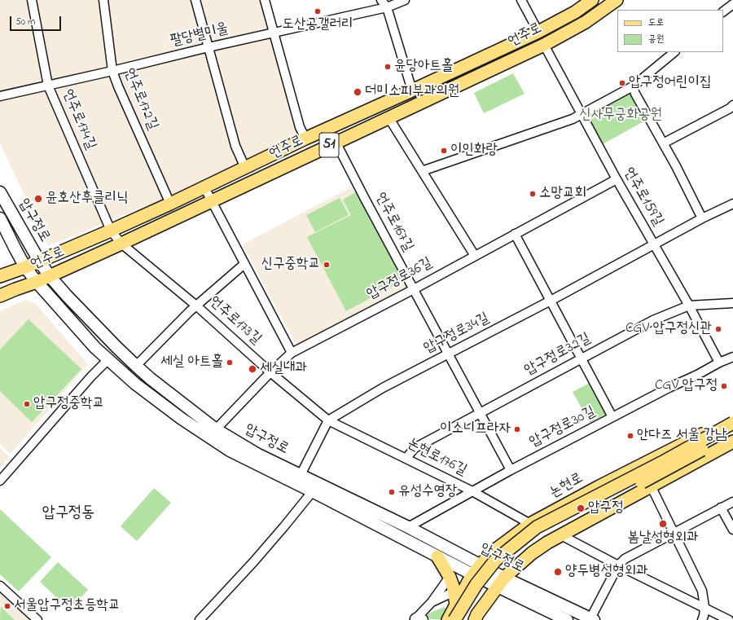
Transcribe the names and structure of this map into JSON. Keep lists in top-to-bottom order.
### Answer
{
  "streets": {
    "main road": [
      "언주로",
      "51",
      "압구정로",
      "논현로"
    ],
    "street": [
      "팔당별미울",
      "언주로172길",
      "언주로174길",
      "언주로159길",
      "언주로167길",
      "압구정로36길",
      "언주로173길",
      "압구정로34길",
      "압구정로32길",
      "압구정로30길",
      "논현로176길"
    ]
  },
  "crossings": [
    ["팔당별미울", "언주로172길"],
    ["팔당별미울", "언주로174길"],
    ["언주로", "언주로172길"],
    ["언주로", "언주로174길"],
    ["언주로", "언주로159길"],
    ["언주로", "압구정로"],
    ["언주로", "언주로167길"],
    ["언주로", "언주로173길"],
    ["언주로174길", "언주로173길"],
    ["언주로159길", "압구정로36길"],
    ["언주로159길", "압구정로34길"],
    ["언주로159길", "압구정로32길"],
    ["언주로159길", "압구정로30길"],
    ["압구정로", "압구정로36길"],
    ["압구정로", "압구정로30길"],
    ["압구정로", "논현로"],
    ["언주로167길", "압구정로36길"],
    ["언주로167길", "압구정로34길"],
    ["언주로167길", "압구정로32길"],
    ["언주로167길", "압구정로30길"],
    ["압구정로36길", "언주로173길"],
    ["언주로173길", "압구정로34길"],
    ["언주로173길", "논현로176길"],
    ["압구정로34길", "논현로176길"],
    ["압구정로32길", "논현로176길"],
    ["압구정로30길", "논현로176길"],
    ["논현로176길", "논현로"]
  ],
  "districts": ["압구정동"],
  "parks": ["신사무궁화공원"],
  "places": [
    "도산공갤러리",
    "윤당아트홀",
    "압구정어린이집",
    "더미소피부과의원",
    "이인화랑",
    "소망교회",
    "윤호산후클리닉",
    "신구중학교",
    "CGV 압구정신관",
    "세실 아트홀",
    "세실내과",
    "CGV 압구정",
    "압구정중학교",
    "이소니프라자",
    "안다즈 서울 강남",
    "유성수영장",
    "압구정",
    "봄날성형외과",
    "양두병성형외과",
    "서울압구정초등학교"
  ],
  "legend": ["도로", "공원"],
  "scale_bar": "50 m"
}
